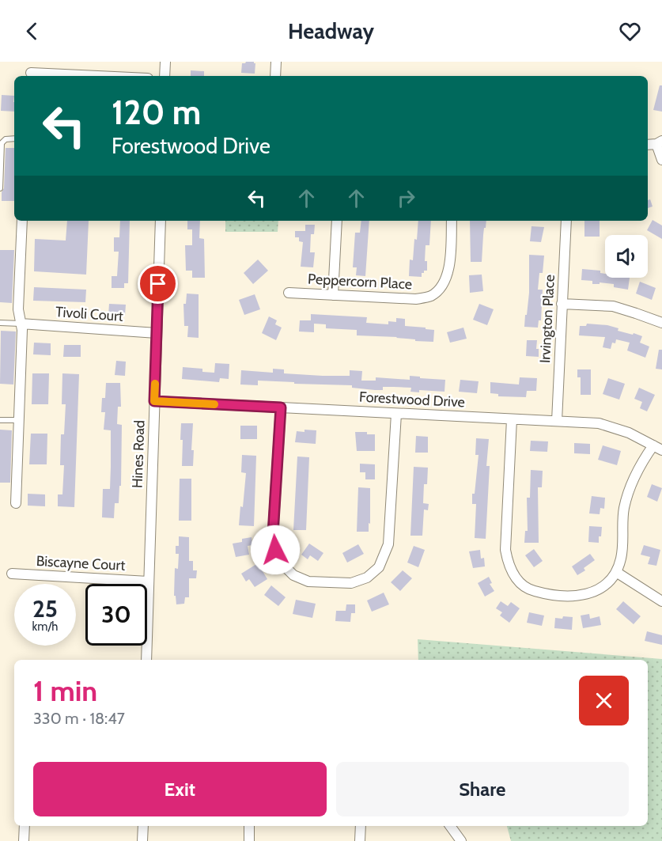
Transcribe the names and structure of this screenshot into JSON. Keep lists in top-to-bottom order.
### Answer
{
  "streets": {
    "street": [
      "Peppercorn Place",
      "Tivoli Court",
      "Irvington Place",
      "Forestwood Drive",
      "Hines Road",
      "Biscayne Court"
    ]
  },
  "crossings": [
    ["Tivoli Court", "Hines Road"],
    ["Irvington Place", "Forestwood Drive"],
    ["Forestwood Drive", "Hines Road"],
    ["Hines Road", "Biscayne Court"]
  ],
  "page": {
    "header": "Headway",
    "turn": ["120 m", "Forestwood Drive"],
    "speed": "25 km/h",
    "limit": "30",
    "heading": ["1 min", "330 m · 18:47"],
    "buttons": ["Exit", "Share"]
  }
}
